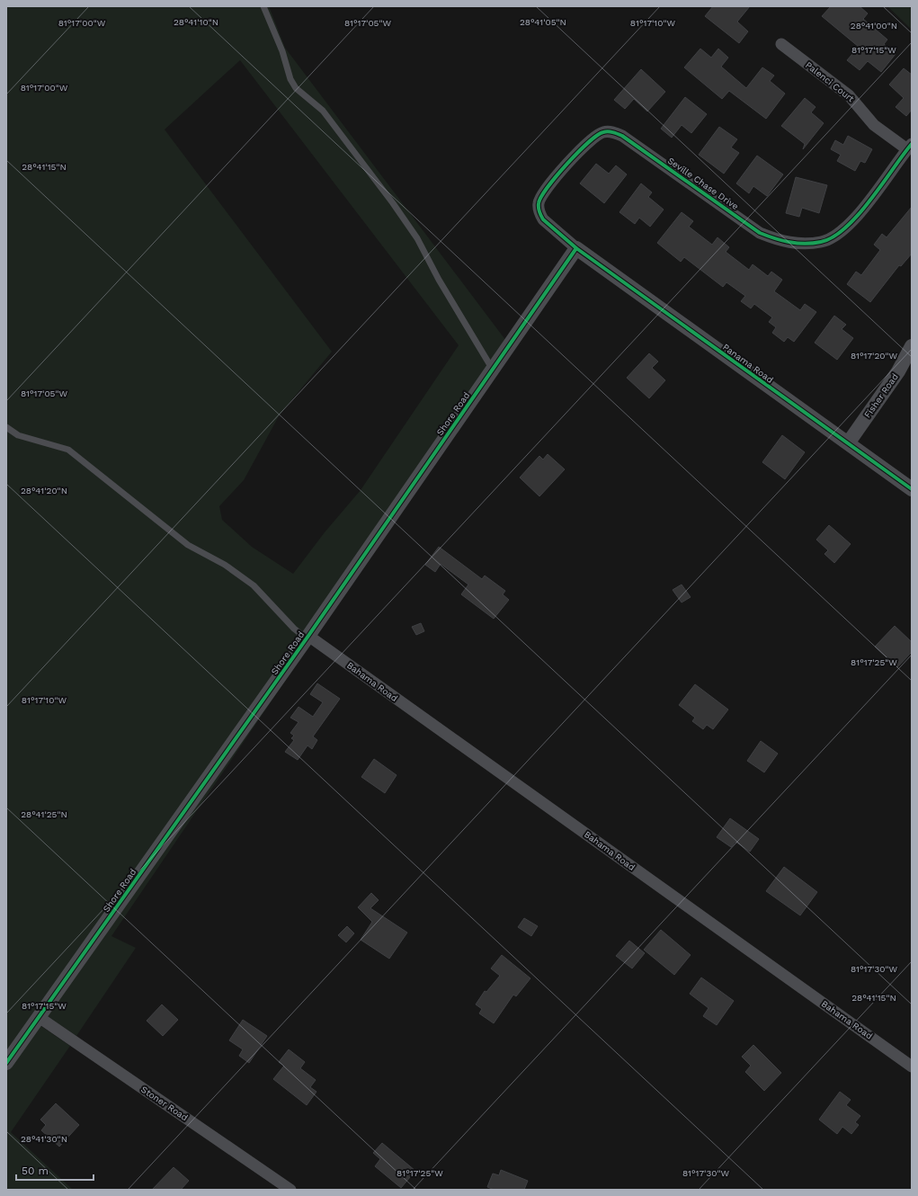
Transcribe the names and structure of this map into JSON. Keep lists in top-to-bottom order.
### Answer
{
  "streets": {
    "street": [
      "Palenci Court",
      "Seville Chase Drive",
      "Panama Road",
      "Fisher Road",
      "Shore Road",
      "Bahama Road",
      "Stoner Road"
    ]
  },
  "crossings": [
    ["Palenci Court", "Seville Chase Drive"],
    ["Seville Chase Drive", "Panama Road"],
    ["Seville Chase Drive", "Shore Road"],
    ["Panama Road", "Fisher Road"],
    ["Panama Road", "Shore Road"],
    ["Shore Road", "Bahama Road"],
    ["Shore Road", "Stoner Road"]
  ],
  "scale_bar": "50 m",
  "coordinates": [
    "28°41'10\"N",
    "28°41'05\"N",
    "81°17'00\"W",
    "81°17'05\"W",
    "81°17'10\"W",
    "28°41'00\"N",
    "81°17'15\"W",
    "28°41'15\"N",
    "81°17'20\"W",
    "28°41'20\"N",
    "81°17'25\"W",
    "28°41'25\"N",
    "81°17'30\"W",
    "28°41'30\"N"
  ]
}
